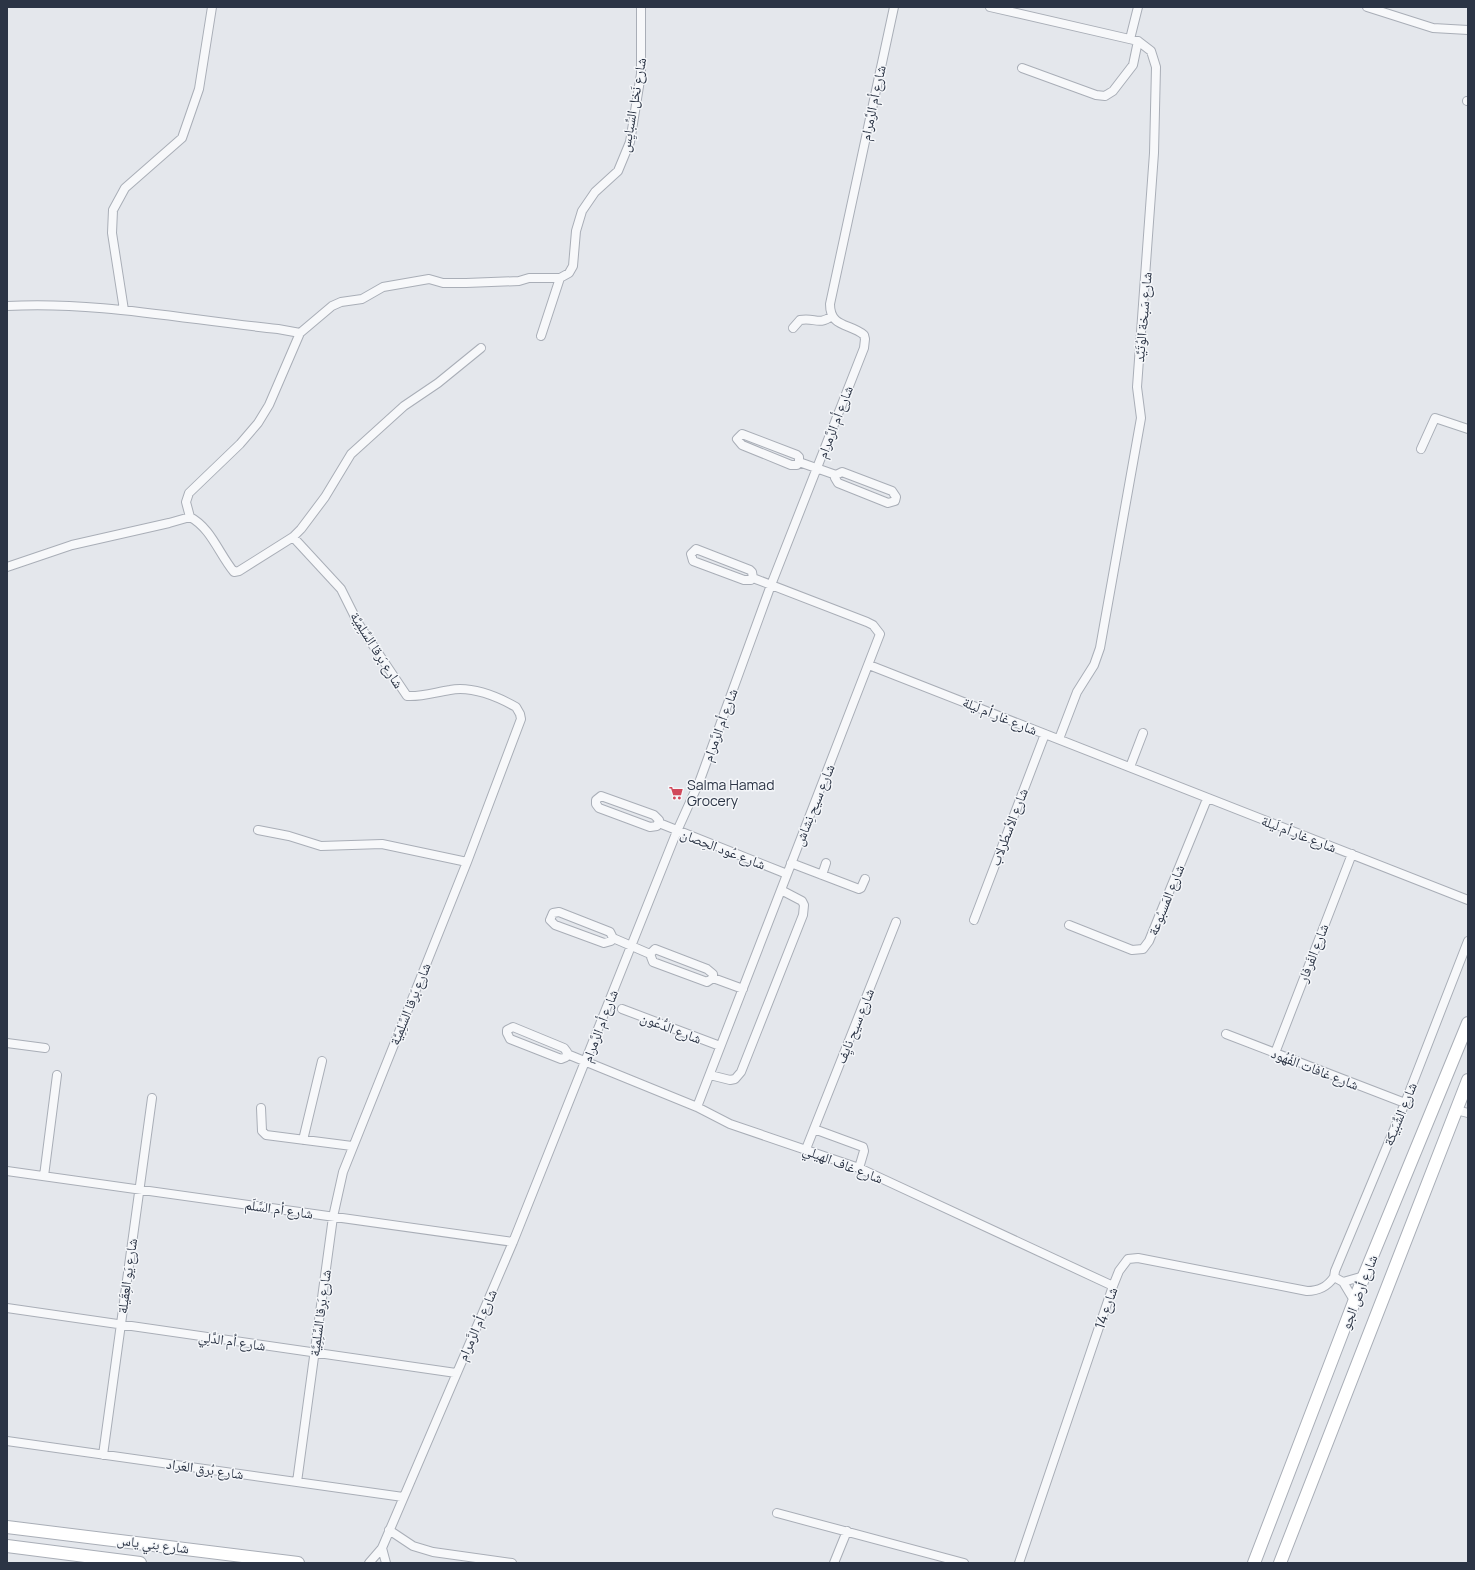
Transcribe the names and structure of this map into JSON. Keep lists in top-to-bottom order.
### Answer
{
  "streets": {
    "main road": ["شارع أرض الجو", "شارع بني ياس"],
    "street": [
      "شارع أم الرَّمرام",
      "شارع نَخل السِّبايِس",
      "شارع سَبخة الوُتَيِّد",
      "شارع بَرقا السِّلِمِيَّة",
      "شارع غار أم لَيلة",
      "شارع سيح نِشاش",
      "شارع الأسطُرلاب",
      "شارع عُود الحِصان",
      "شارع المَسبُوعة",
      "شارع الفَرفار",
      "شارع سيح نايِف",
      "شارع الدُّعُون",
      "شارع غافات الفُهُود",
      "شارع الشِّبَيكة",
      "شارع غاف الهيلي",
      "شارع أم السَّلَم",
      "شارع يَو العِقَيلة",
      "شارع 14",
      "شارع أم الدِّلِي",
      "شارع بُرق العَراد"
    ]
  },
  "crossings": [
    ["شارع أم الرَّمرام", "شارع سيح نِشاش"],
    ["شارع أم الرَّمرام", "شارع عُود الحِصان"],
    ["شارع أم الرَّمرام", "شارع غاف الهيلي"],
    ["شارع أم الرَّمرام", "شارع أم السَّلَم"],
    ["شارع أم الرَّمرام", "شارع أم الدِّلِي"],
    ["شارع أم الرَّمرام", "شارع بُرق العَراد"],
    ["شارع سَبخة الوُتَيِّد", "شارع غار أم لَيلة"],
    ["شارع بَرقا السِّلِمِيَّة", "شارع أم السَّلَم"],
    ["شارع بَرقا السِّلِمِيَّة", "شارع أم الدِّلِي"],
    ["شارع بَرقا السِّلِمِيَّة", "شارع بُرق العَراد"],
    ["شارع غار أم لَيلة", "شارع سيح نِشاش"],
    ["شارع غار أم لَيلة", "شارع الأسطُرلاب"],
    ["شارع غار أم لَيلة", "شارع المَسبُوعة"],
    ["شارع غار أم لَيلة", "شارع الفَرفار"],
    ["شارع سيح نِشاش", "شارع عُود الحِصان"],
    ["شارع سيح نِشاش", "شارع الدُّعُون"],
    ["شارع سيح نِشاش", "شارع غاف الهيلي"],
    ["شارع الفَرفار", "شارع غافات الفُهُود"],
    ["شارع سيح نايِف", "شارع غاف الهيلي"],
    ["شارع غافات الفُهُود", "شارع الشِّبَيكة"],
    ["شارع الشِّبَيكة", "شارع 14"],
    ["شارع غاف الهيلي", "شارع 14"],
    ["شارع أم السَّلَم", "شارع يَو العِقَيلة"],
    ["شارع يَو العِقَيلة", "شارع أم الدِّلِي"],
    ["شارع يَو العِقَيلة", "شارع بُرق العَراد"]
  ],
  "places": {
    "supermarket": ["Salma Hamad Grocery"]
  }
}
